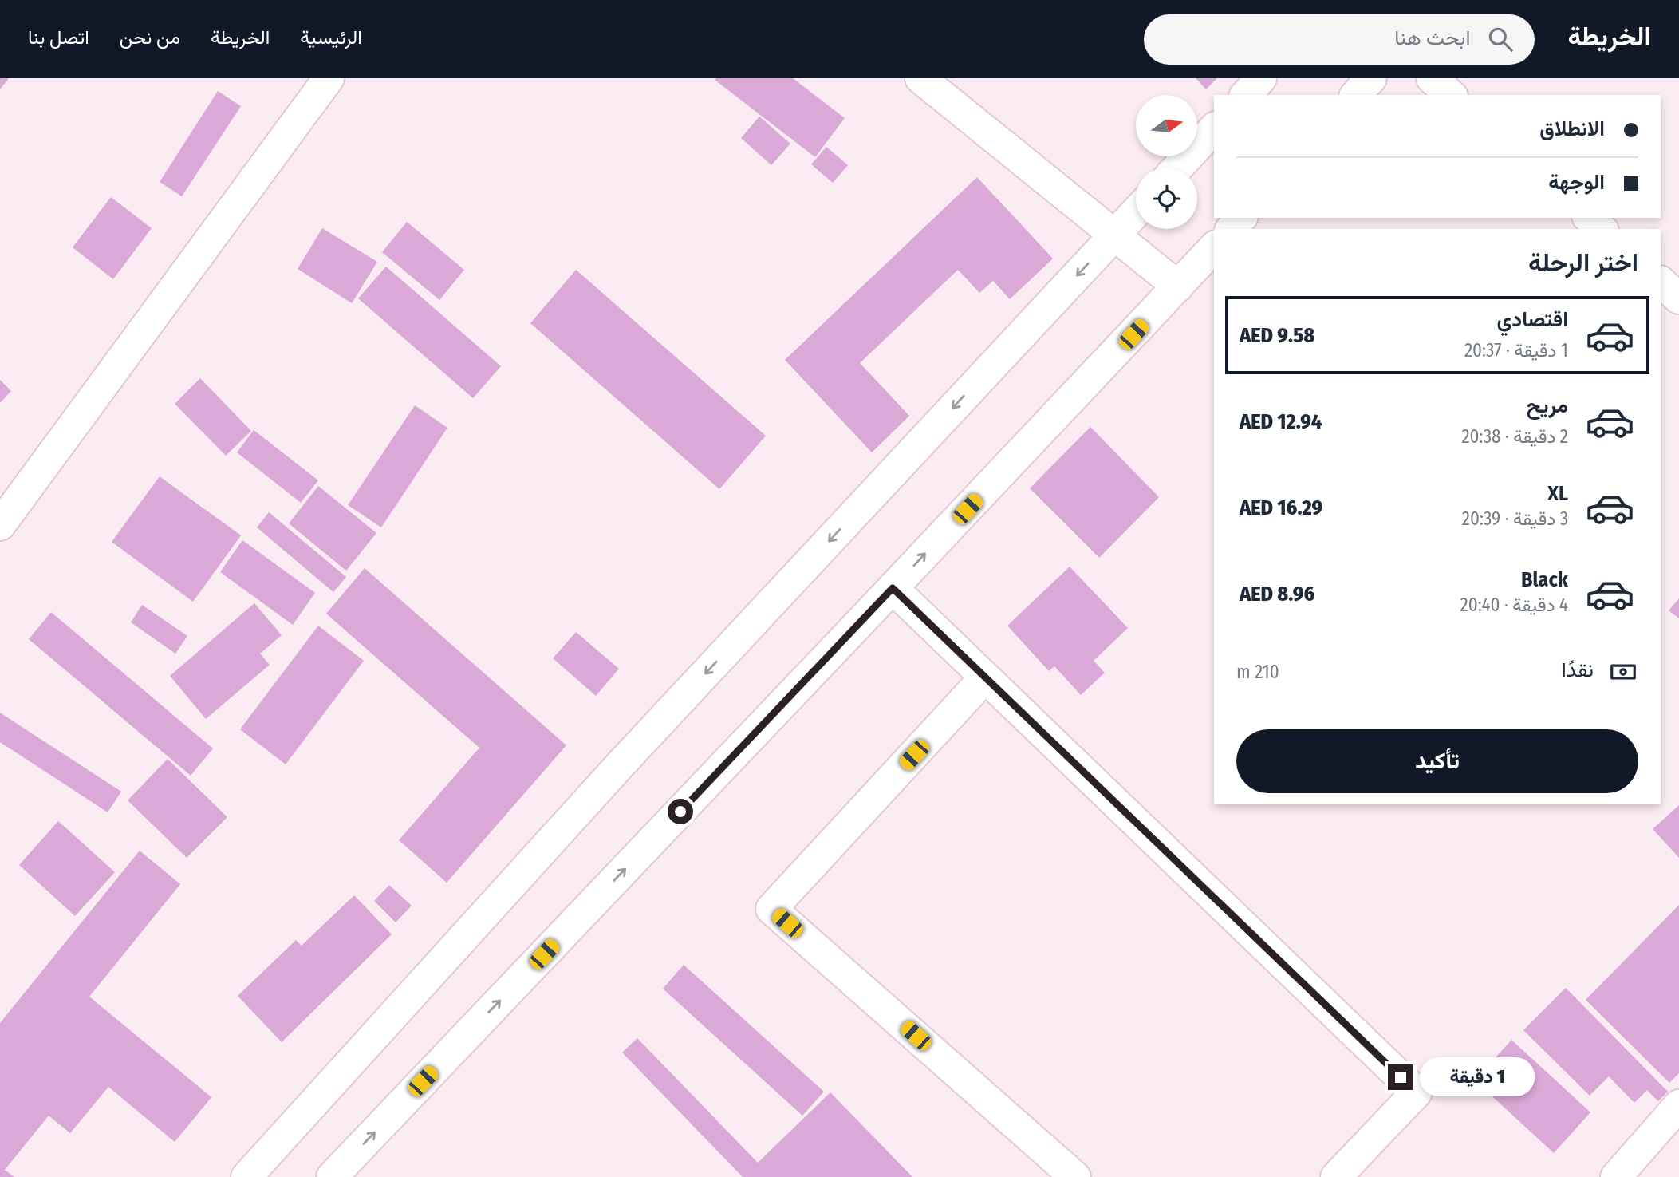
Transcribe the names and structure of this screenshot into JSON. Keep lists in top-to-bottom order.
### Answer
{
  "north": "right",
  "page": {
    "header": "الخريطة",
    "search": "ابحث هنا",
    "nav": [
      "الرئيسية",
      "الخريطة",
      "من نحن",
      "اتصل بنا"
    ],
    "banner": ["الانطلاق", "الوجهة"],
    "heading": "اختر الرحلة",
    "list": [
      {
        "name": "اقتصادي",
        "note": "1 دقيقة · 20:37",
        "value": "AED 9.58"
      },
      {
        "name": "مريح",
        "note": "2 دقيقة · 20:38",
        "value": "AED 12.94"
      },
      {
        "name": "XL",
        "note": "3 دقيقة · 20:39",
        "value": "AED 16.29"
      },
      {
        "name": "Black",
        "note": "4 دقيقة · 20:40",
        "value": "AED 8.96"
      }
    ],
    "pay": ["نقدًا", "210 m"],
    "buttons": "تأكيد",
    "bubble": "1 دقيقة"
  }
}
